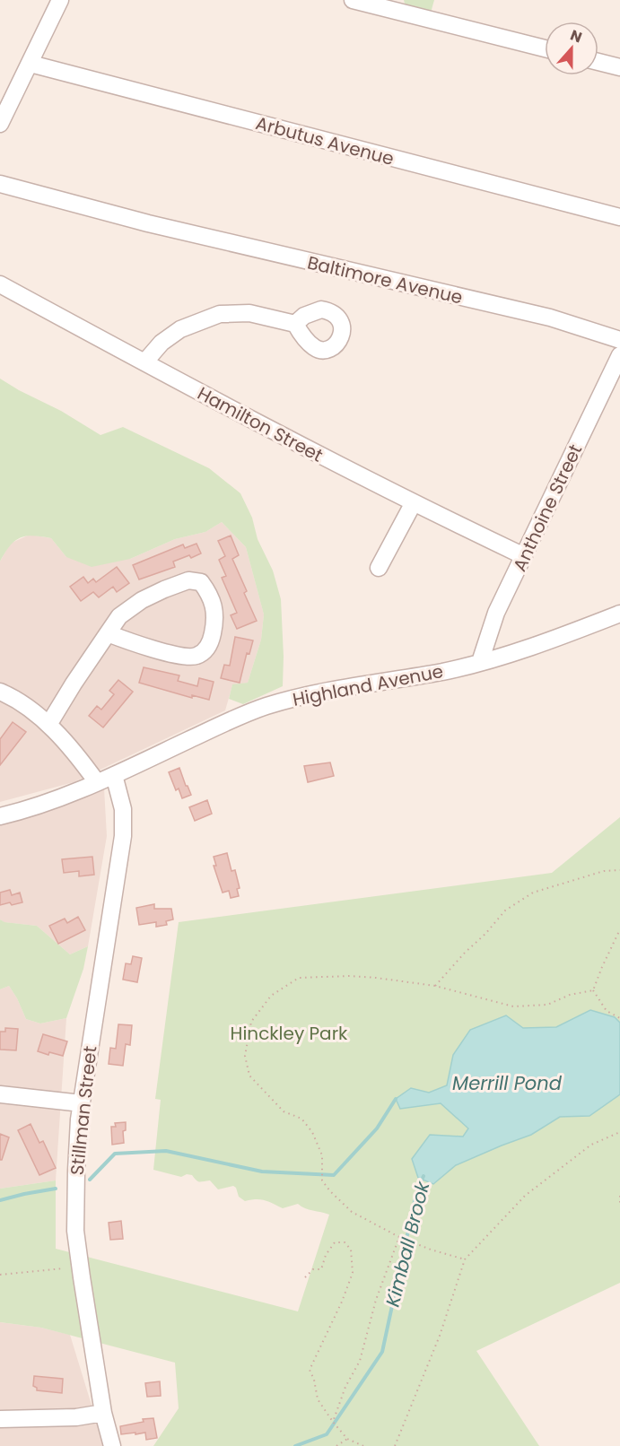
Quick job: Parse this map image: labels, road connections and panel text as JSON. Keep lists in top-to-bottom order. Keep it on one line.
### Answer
{"streets":{"street":["Arbutus Avenue","Baltimore Avenue","Hamilton Street","Anthoine Street","Highland Avenue","Stillman Street"]},"crossings":[["Hamilton Street","Anthoine Street"],["Anthoine Street","Highland Avenue"],["Highland Avenue","Stillman Street"]],"water":["Merrill Pond","Kimball Brook"],"parks":["Hinckley Park"],"north":"top"}
